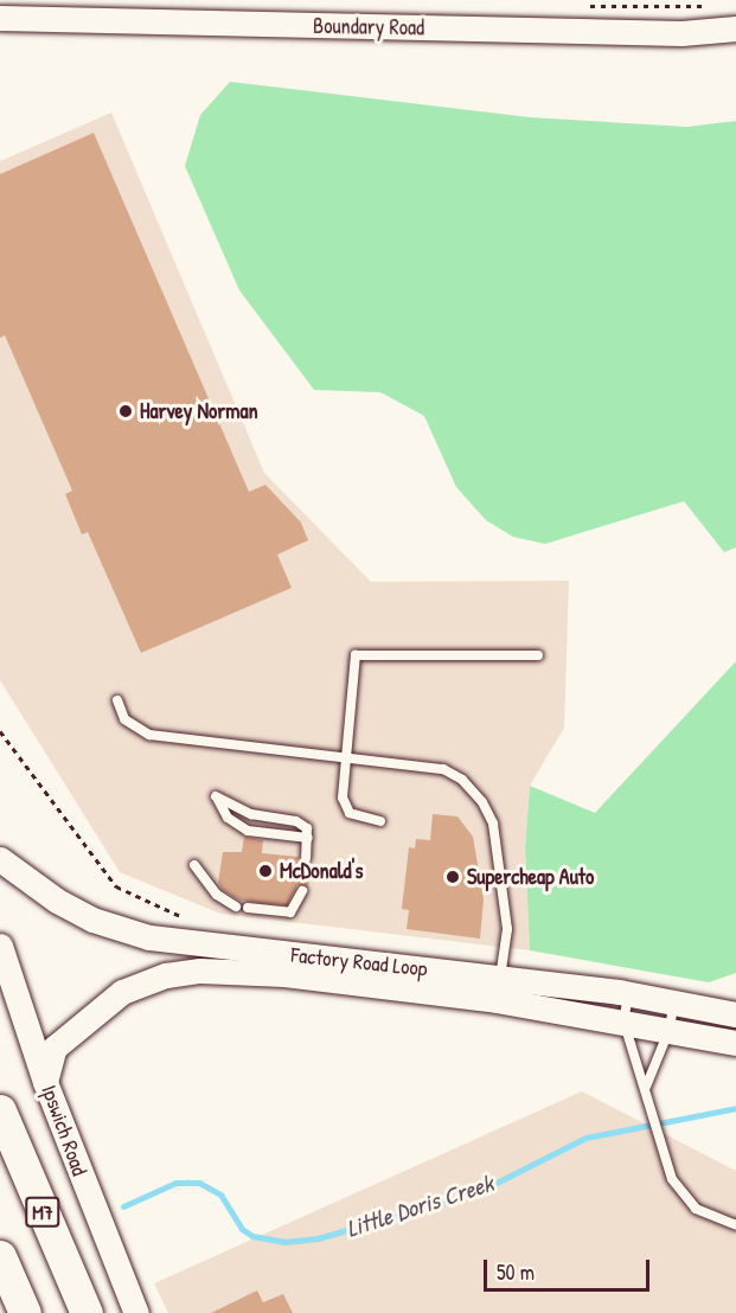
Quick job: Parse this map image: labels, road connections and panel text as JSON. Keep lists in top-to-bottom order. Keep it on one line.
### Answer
{"streets":{"highway":["M7"],"main road":["Boundary Road","Factory Road Loop","Ipswich Road"]},"crossings":[["Factory Road Loop","Ipswich Road"]],"water":["Little Doris Creek"],"places":["Harvey Norman","McDonald's","Supercheap Auto"],"scale_bar":"50 m"}
